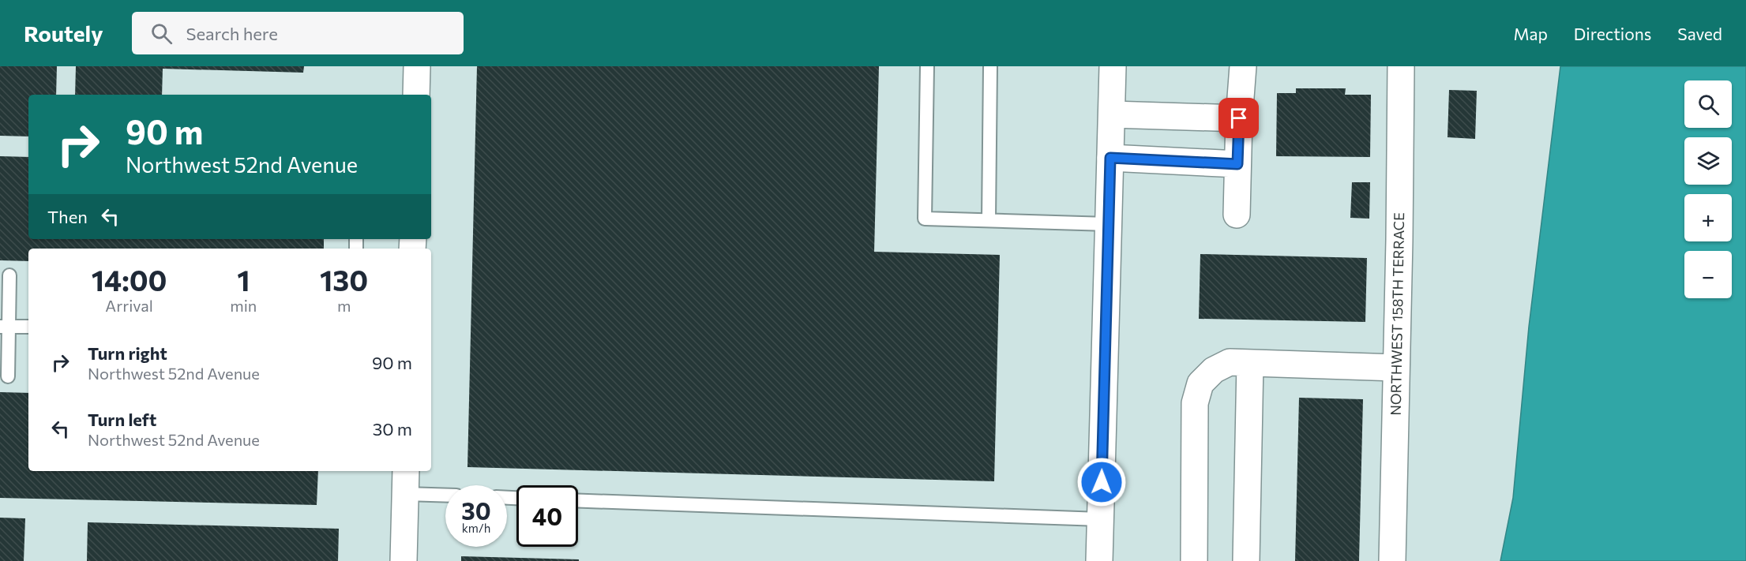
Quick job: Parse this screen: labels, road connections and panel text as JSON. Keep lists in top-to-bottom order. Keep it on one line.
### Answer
{"streets":{"street":["NORTHWEST 158TH TERRACE"]},"page":{"header":"Routely","search":"Search here","nav":["Map","Directions","Saved"],"map_buttons":["+","−"],"turn":["90 m","Northwest 52nd Avenue"],"then":"Then","eta":["14:00","Arrival","1","min","130","m"],"list":[{"name":"Turn right","note":"Northwest 52nd Avenue","value":"90 m"},{"name":"Turn left","note":"Northwest 52nd Avenue","value":"30 m"}],"speed":"30 km/h","limit":"40"}}
